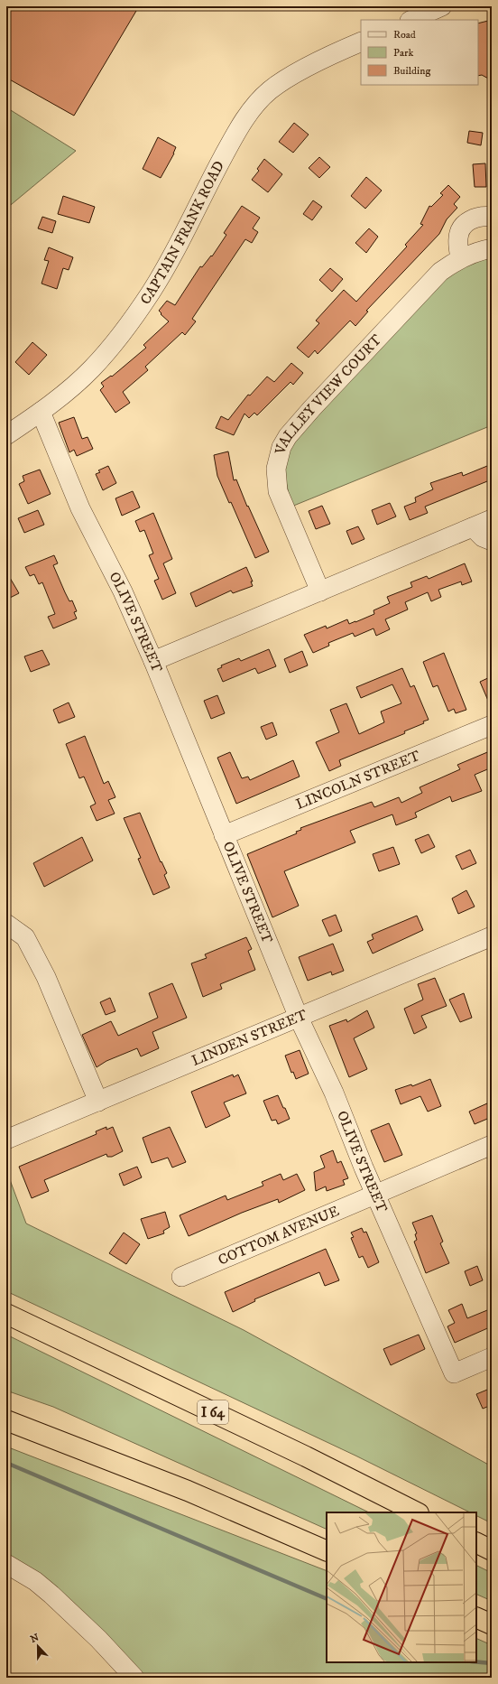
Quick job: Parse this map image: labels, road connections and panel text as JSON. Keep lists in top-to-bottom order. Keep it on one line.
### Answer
{"streets":{"highway":["I 64"],"street":["CAPTAIN FRANK ROAD","VALLEY VIEW COURT","OLIVE STREET","LINCOLN STREET","LINDEN STREET","COTTOM AVENUE"]},"crossings":[["CAPTAIN FRANK ROAD","OLIVE STREET"],["OLIVE STREET","LINCOLN STREET"],["OLIVE STREET","LINDEN STREET"],["OLIVE STREET","COTTOM AVENUE"]],"legend":["Road","Park","Building"],"north":"top"}
